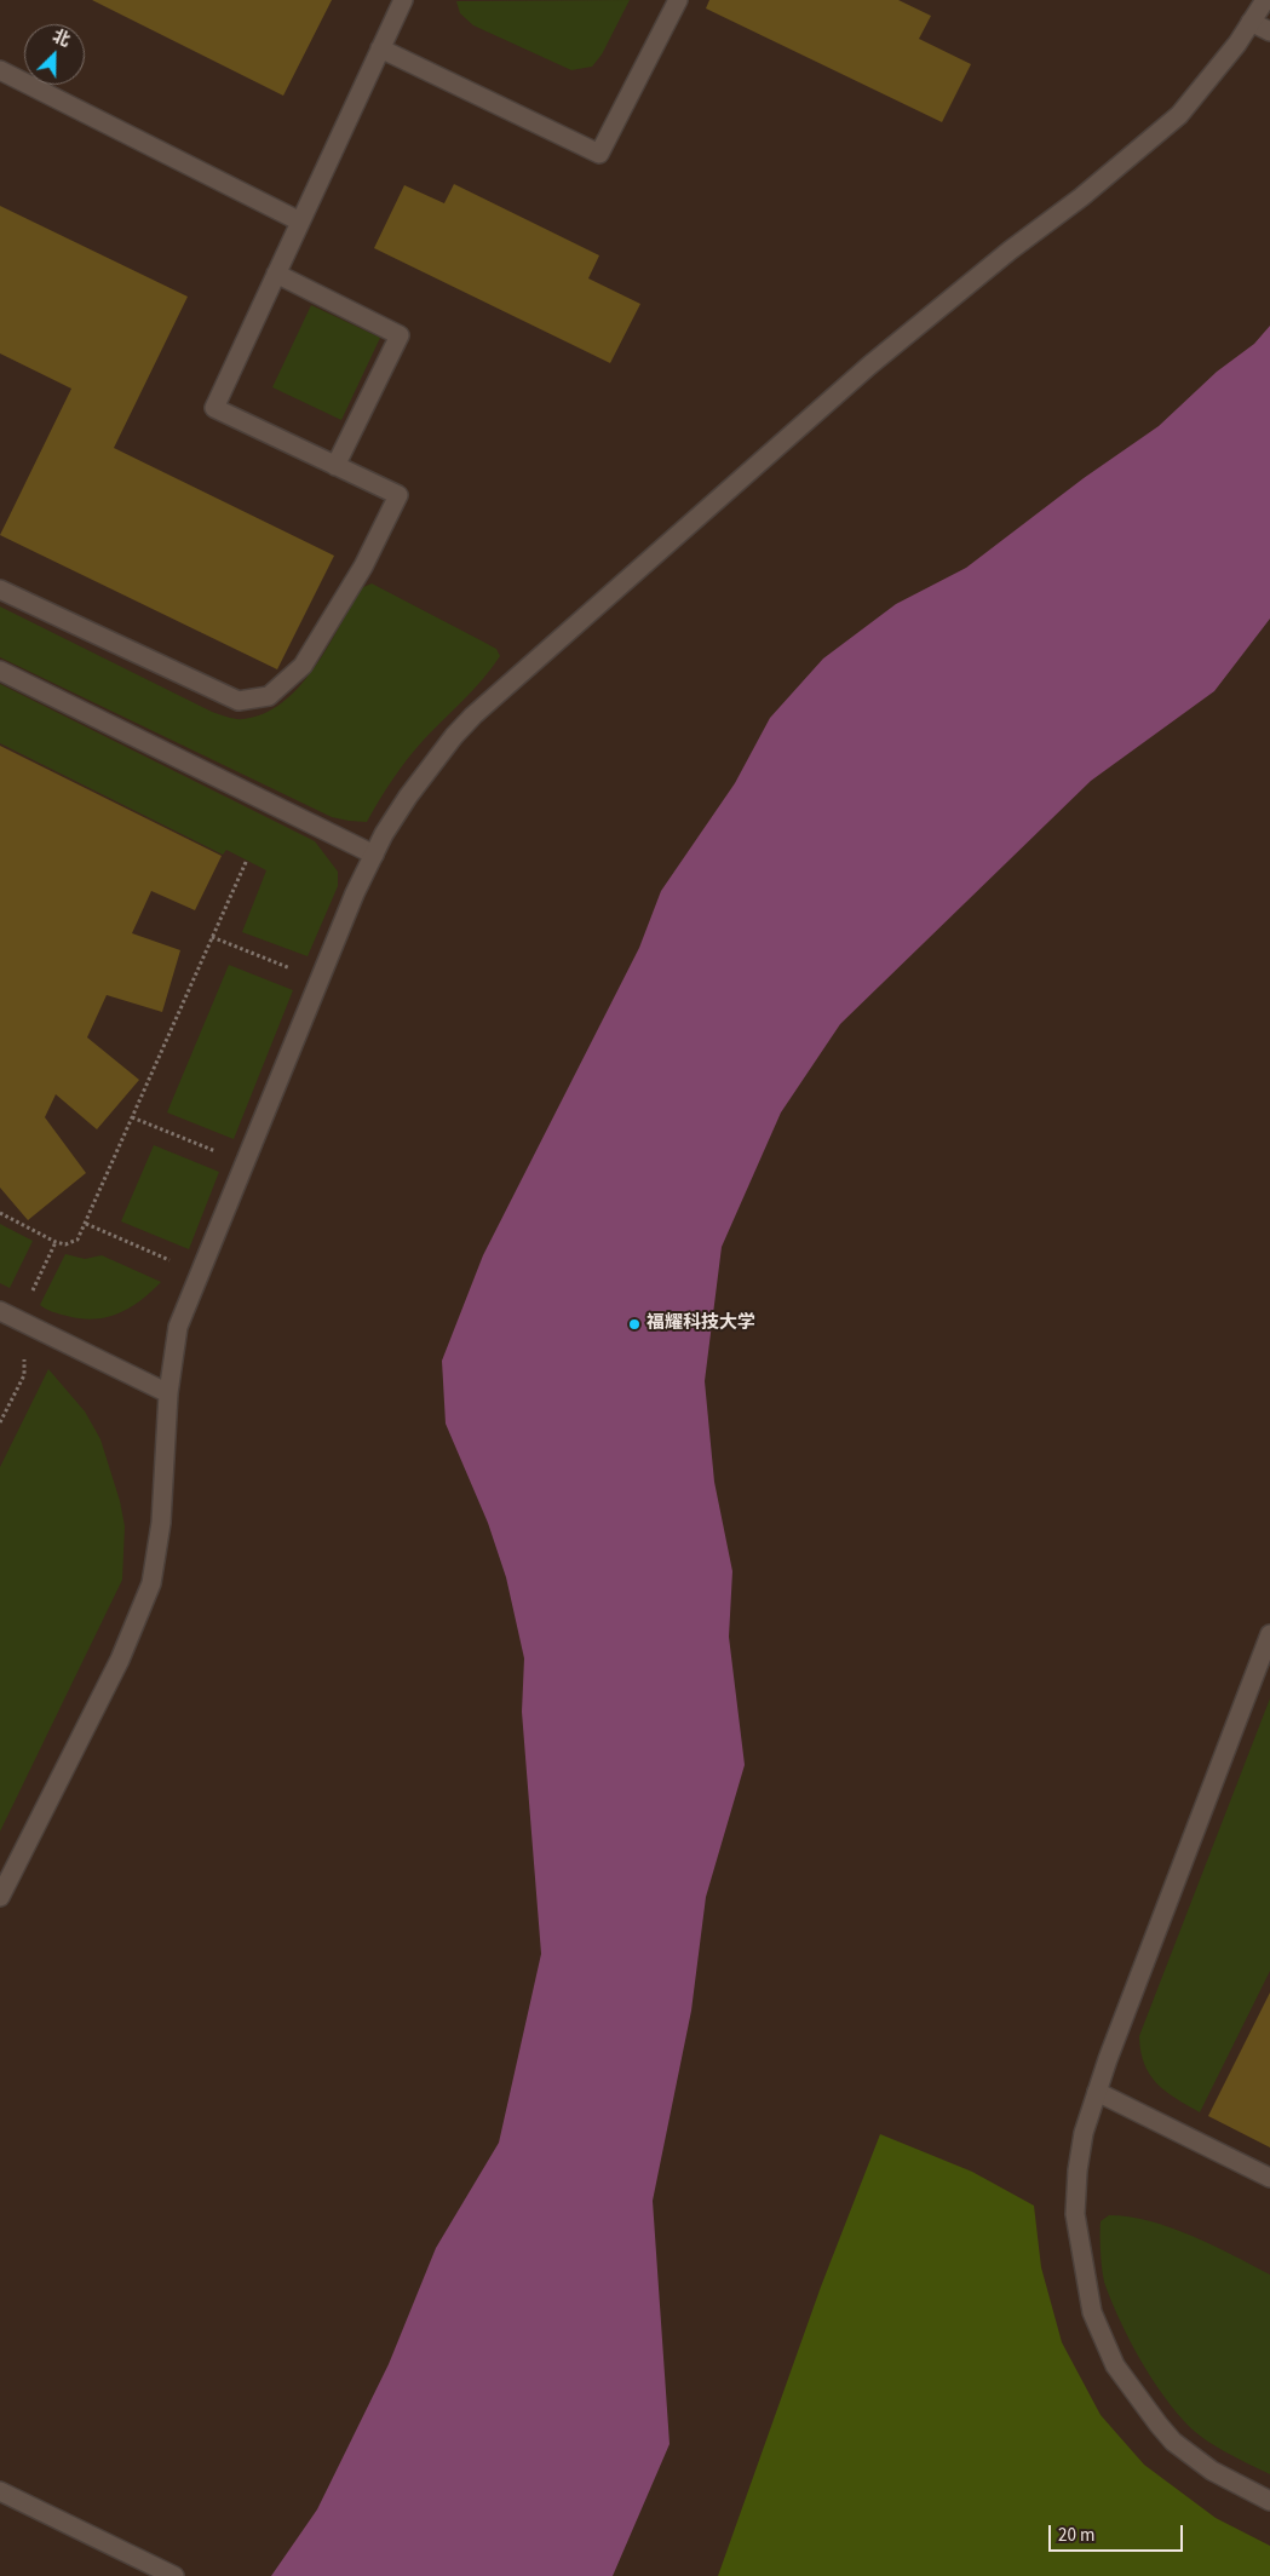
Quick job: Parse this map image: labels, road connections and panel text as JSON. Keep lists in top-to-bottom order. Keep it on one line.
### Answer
{"places":["福耀科技大学"],"scale_bar":"20 m","north":"top right"}
